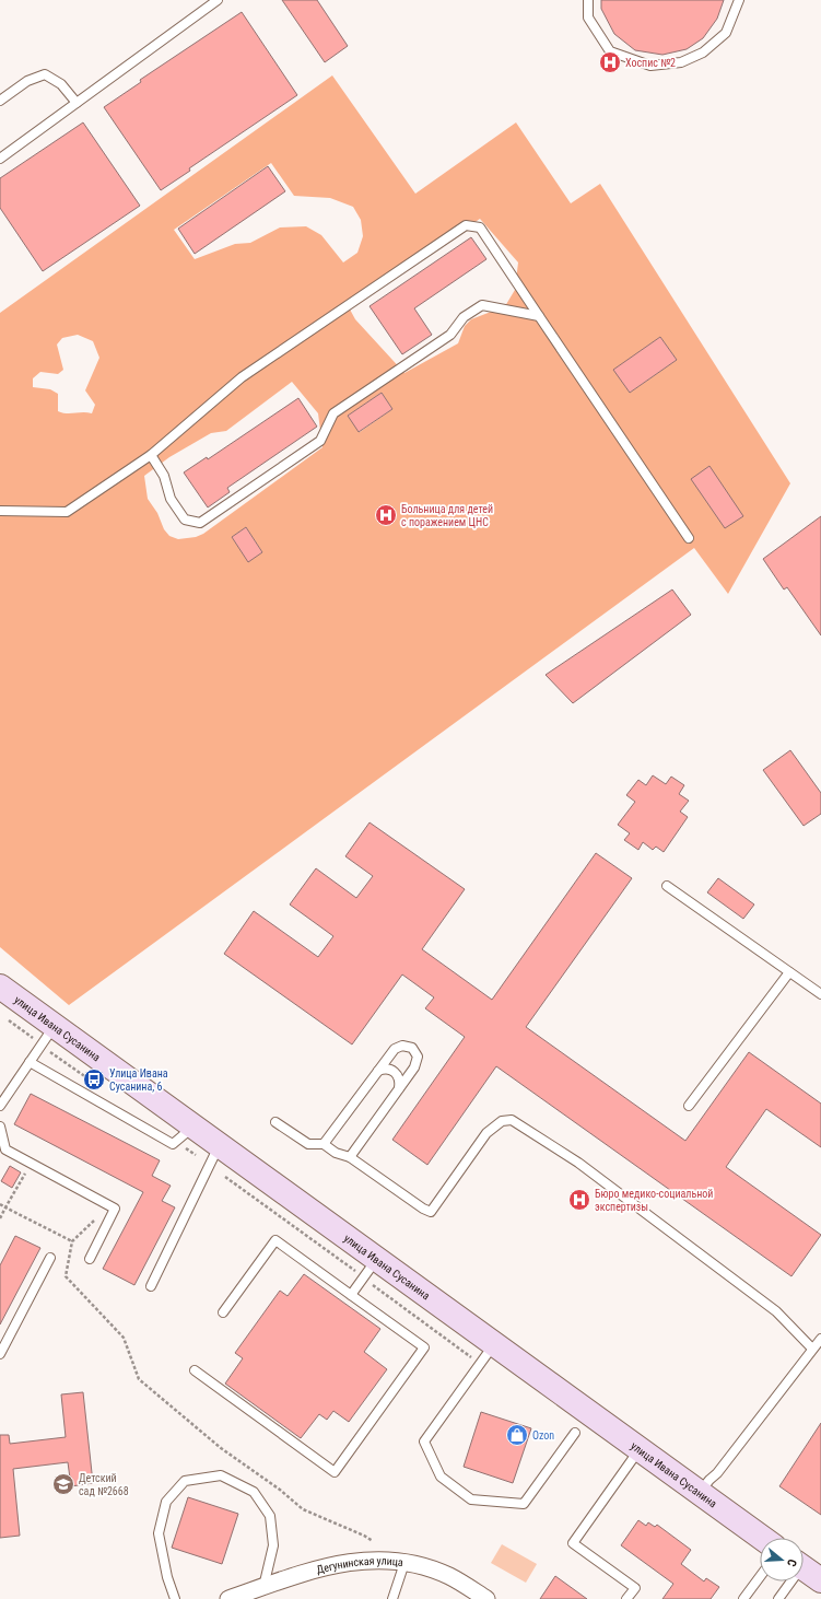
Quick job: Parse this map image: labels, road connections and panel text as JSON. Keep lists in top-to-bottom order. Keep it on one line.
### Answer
{"streets":{"street":["улица Ивана Сусанина","Дегунинская улица"]},"places":{"hospital":["Хоспис №2","Больница для детей с поражением ЦНС","Бюро медико-социальной экспертизы"],"bus stop":["Улица Ивана Сусанина, 6"],"shop":["Ozon"],"school or university":["Детский сад №2668"]},"north":"right"}
